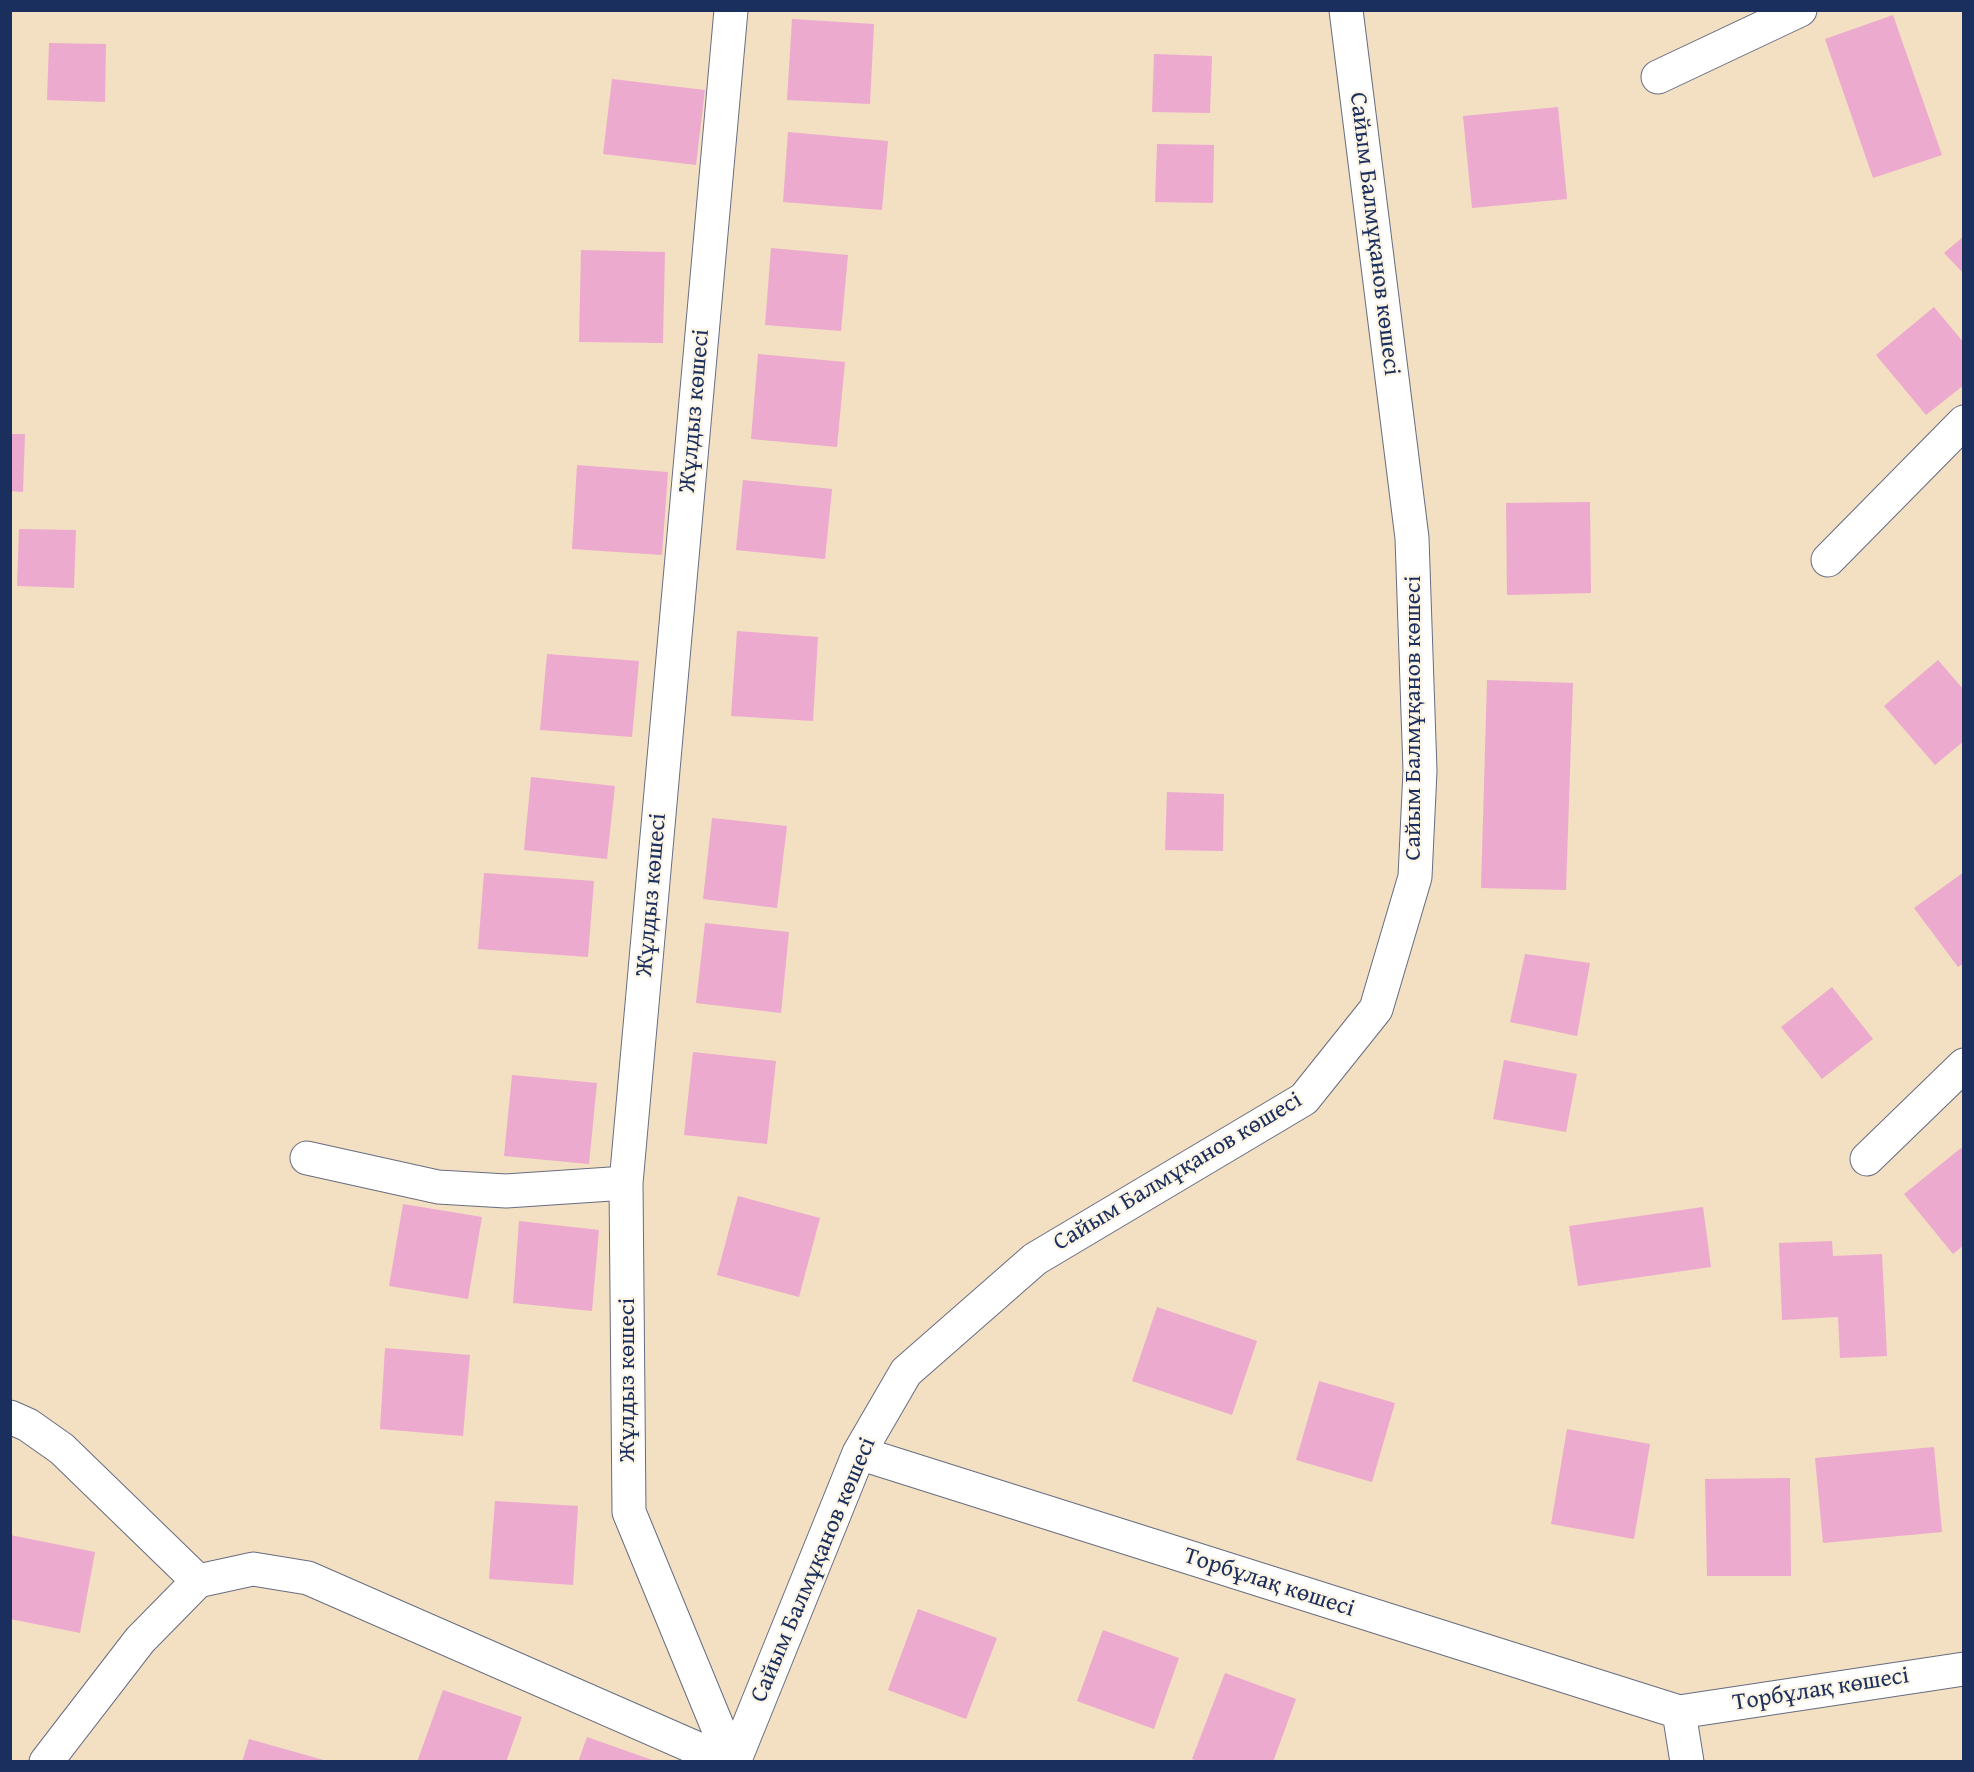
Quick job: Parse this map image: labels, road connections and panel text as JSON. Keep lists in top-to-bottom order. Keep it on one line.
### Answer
{"streets":{"street":["Сайым Балмұқанов көшесі","Жұлдыз көшесі","Торбұлақ көшесі"]},"crossings":[["Сайым Балмұқанов көшесі","Жұлдыз көшесі"],["Сайым Балмұқанов көшесі","Торбұлақ көшесі"]]}
